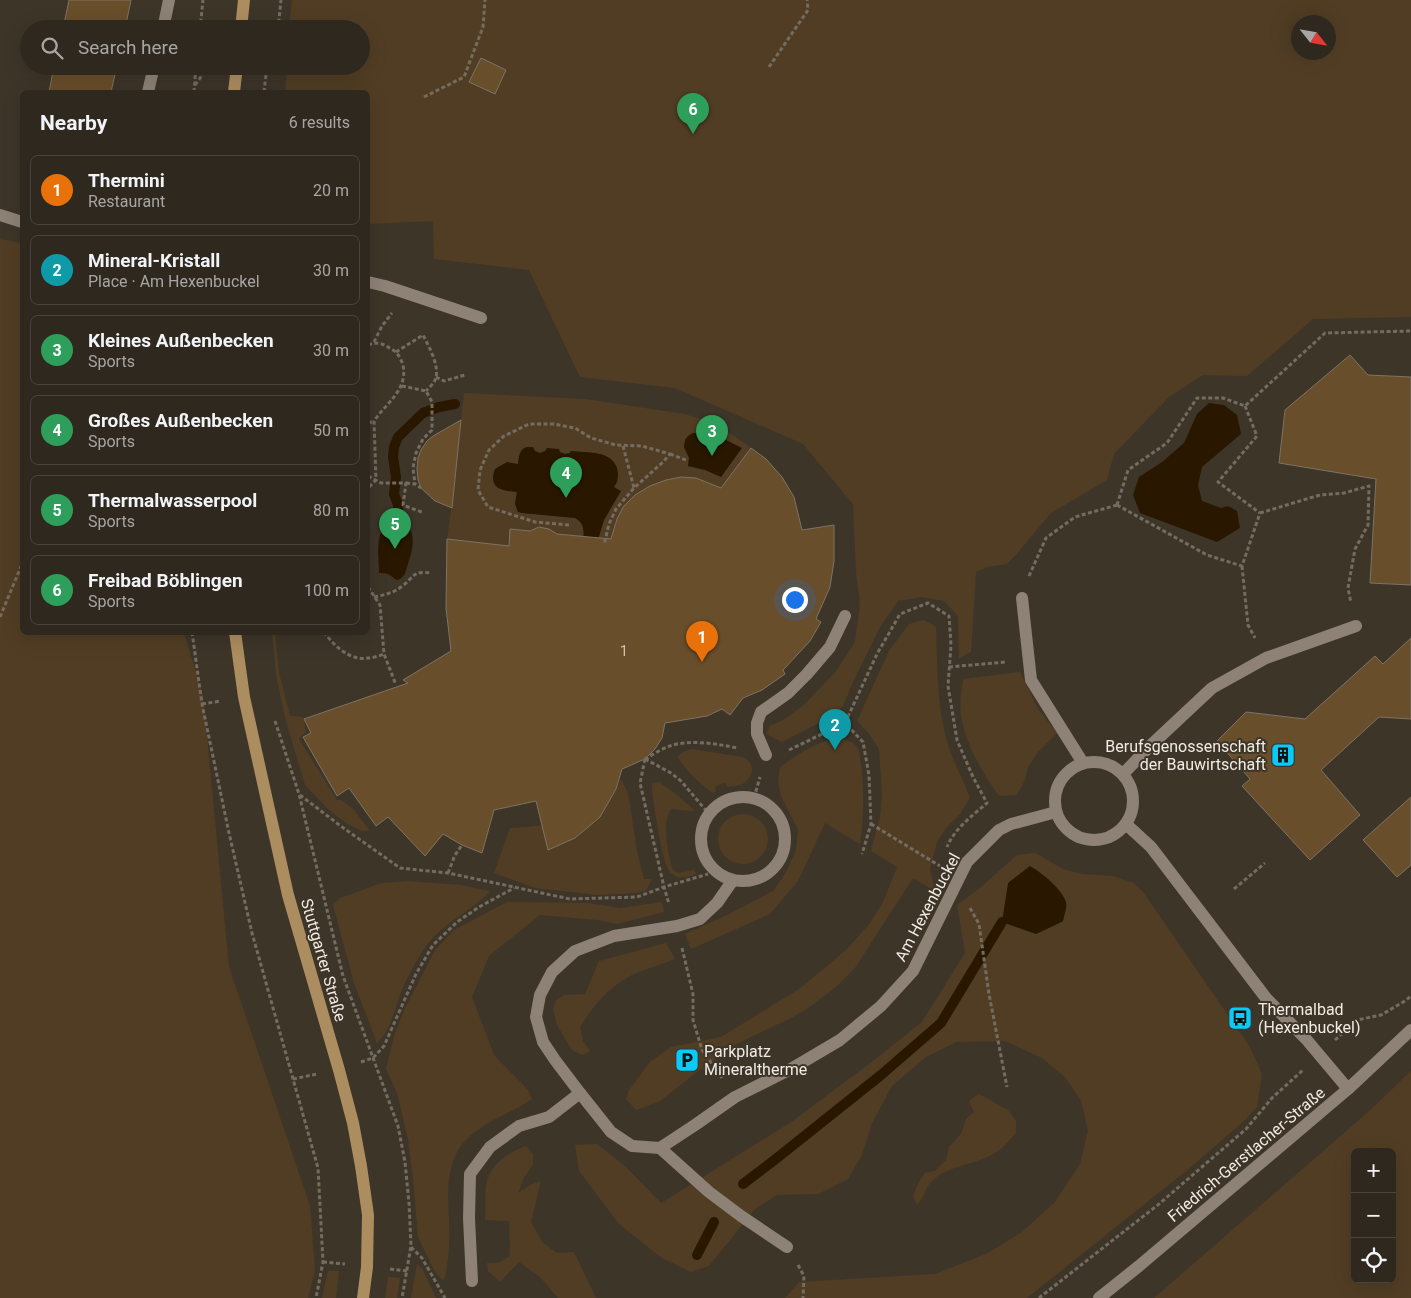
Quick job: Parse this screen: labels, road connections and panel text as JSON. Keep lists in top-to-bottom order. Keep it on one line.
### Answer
{"streets":{"main road":["Stuttgarter Straße"],"street":["Am Hexenbuckel","Friedrich-Gerstlacher-Straße"]},"places":{"building":["Berufsgenossenschaft der Bauwirtschaft"],"bus stop":["Thermalbad (Hexenbuckel)"],"parking":["Parkplatz Mineraltherme"]},"house_numbers":["1"],"north":"bottom right","page":{"search":"Search here","heading":["Nearby","6 results"],"pins":["6","3","4","5","1","2"],"list":[{"mark":"1","name":"Thermini","note":"Restaurant","value":"20 m"},{"mark":"2","name":"Mineral-Kristall","note":"Place · Am Hexenbuckel","value":"30 m"},{"mark":"3","name":"Kleines Außenbecken","note":"Sports","value":"30 m"},{"mark":"4","name":"Großes Außenbecken","note":"Sports","value":"50 m"},{"mark":"5","name":"Thermalwasserpool","note":"Sports","value":"80 m"},{"mark":"6","name":"Freibad Böblingen","note":"Sports","value":"100 m"}],"map_buttons":["+","−"]}}
